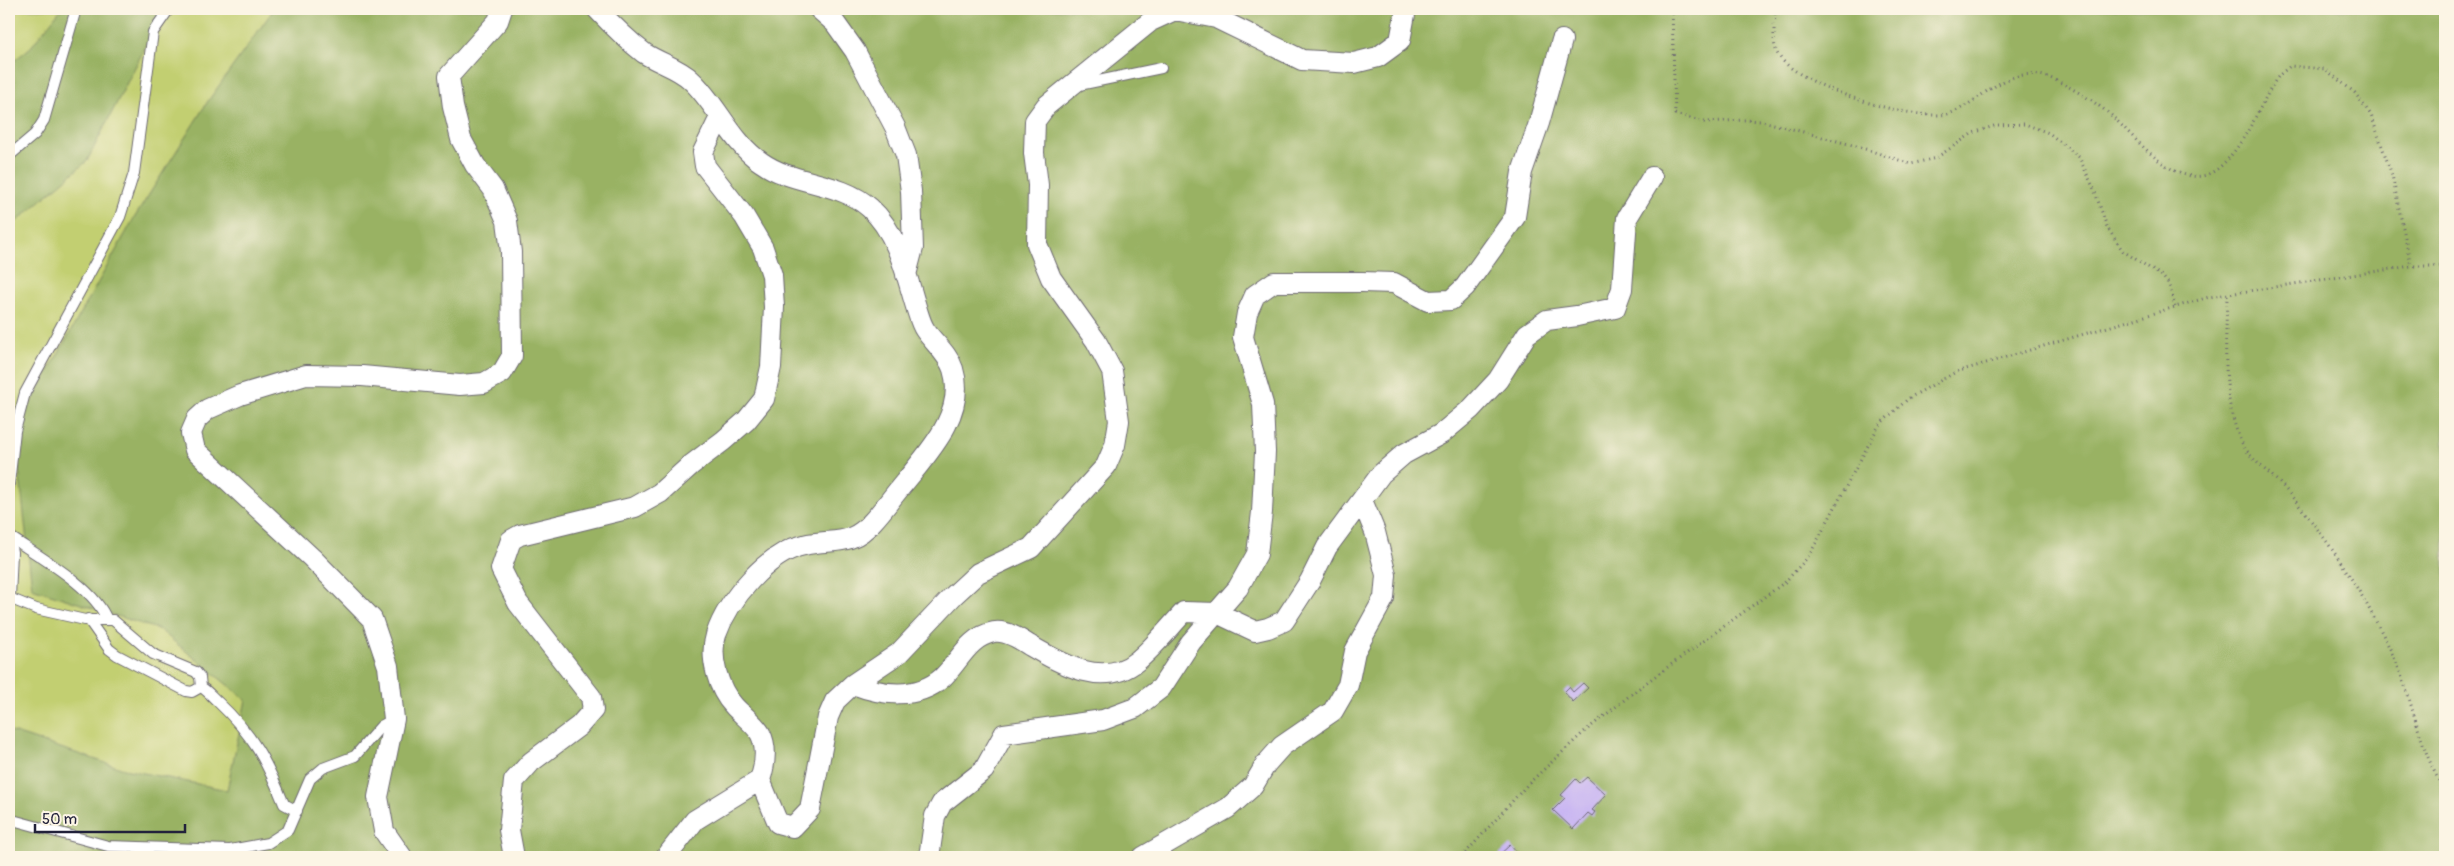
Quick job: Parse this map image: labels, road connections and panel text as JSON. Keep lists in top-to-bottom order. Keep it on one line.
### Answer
{"scale_bar":"50 m"}
